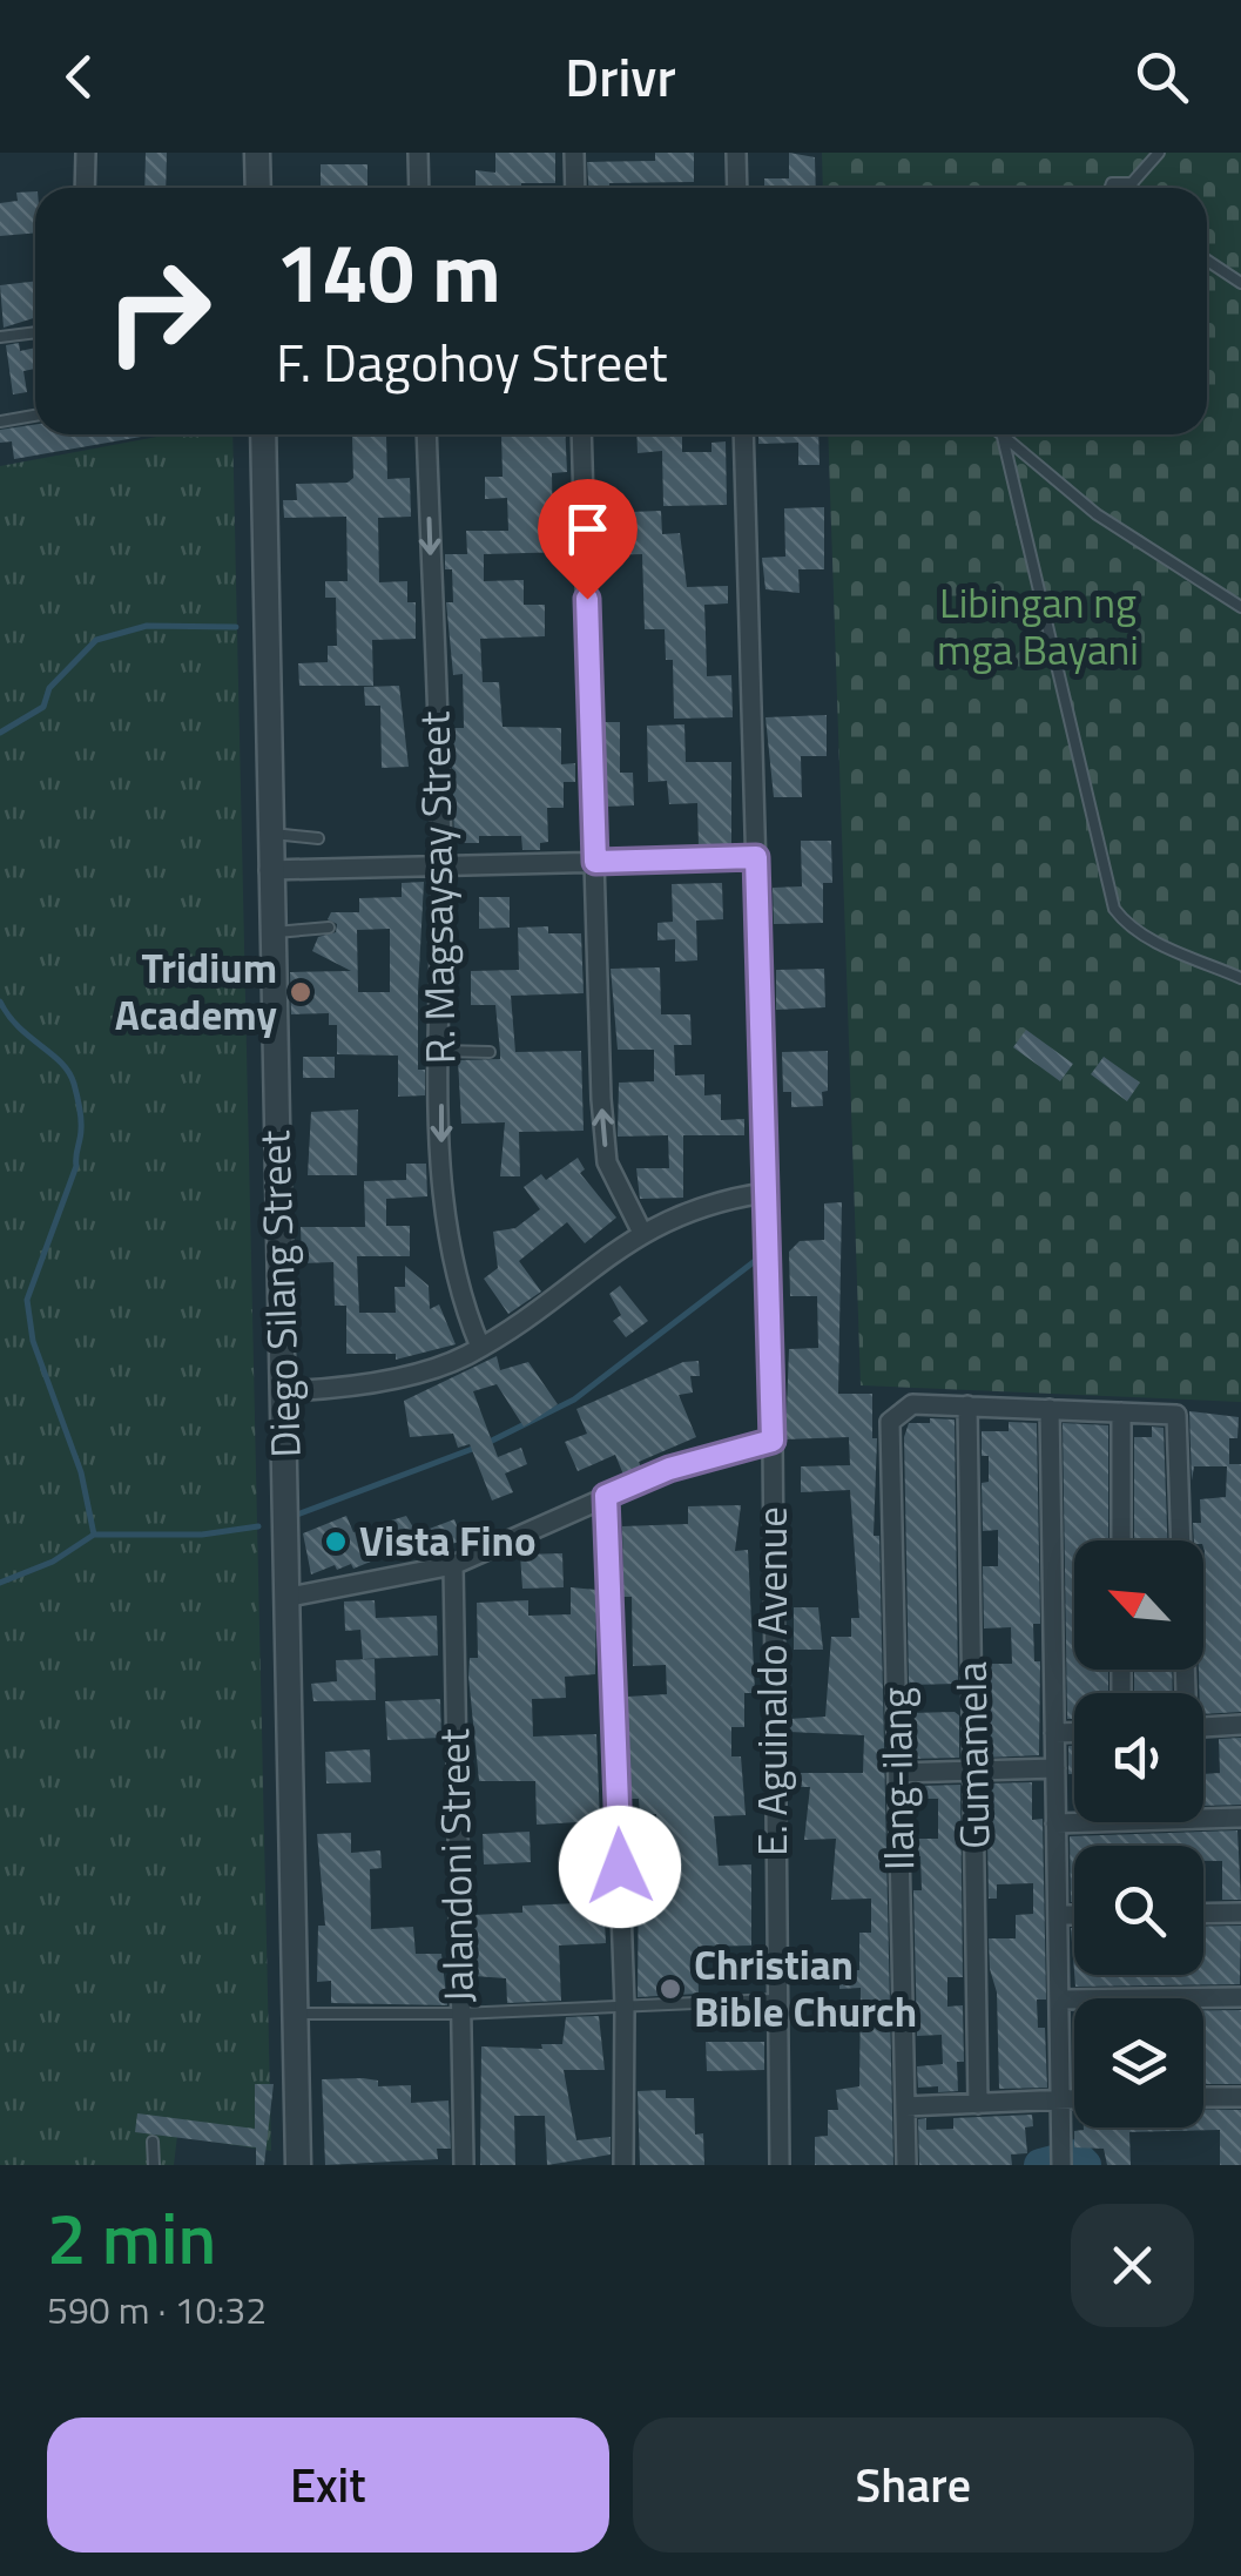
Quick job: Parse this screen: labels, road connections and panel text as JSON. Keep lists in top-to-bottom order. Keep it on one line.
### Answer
{"streets":{"street":["R. Magsaysay Street","Diego Silang Street","E. Aguinaldo Avenue","Gumamela","Ilang-ilang","Jalandoni Street"]},"crossings":[["Gumamela","Ilang-ilang"]],"parks":["Libingan ng mga Bayani"],"places":["Tridium Academy","Vista Fino","Christian Bible Church"],"north":"top left","page":{"header":"Drivr","turn":["140 m","F. Dagohoy Street"],"heading":["2 min","590 m · 10:32"],"buttons":["Exit","Share"]}}
